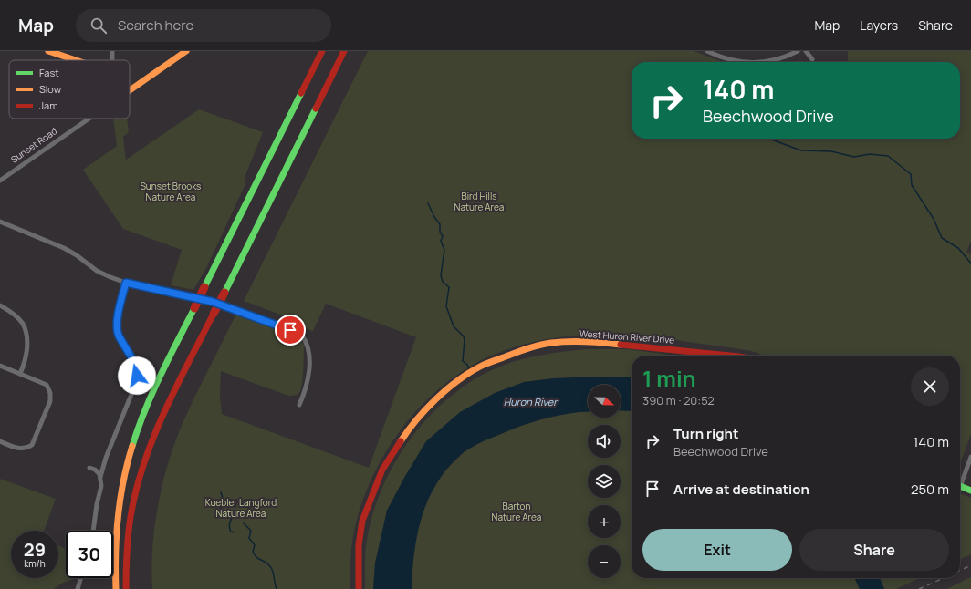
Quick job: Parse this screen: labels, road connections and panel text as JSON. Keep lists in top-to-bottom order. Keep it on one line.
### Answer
{"streets":{"main road":["Sunset Road","West Huron River Drive"]},"water":["Huron River"],"parks":["Sunset Brooks Nature Area","Bird Hills Nature Area","Kuebler Langford Nature Area","Barton Nature Area"],"legend":["Fast","Slow","Jam"],"north":"right","page":{"header":"Map","search":"Search here","nav":["Map","Layers","Share"],"turn":["140 m","Beechwood Drive"],"heading":["1 min","390 m · 20:52"],"map_buttons":["+","−"],"list":[{"name":"Turn right","note":"Beechwood Drive","value":"140 m"},{"name":"Arrive at destination","value":"250 m"}],"buttons":["Exit","Share"],"speed":"29 km/h","limit":"30"}}
